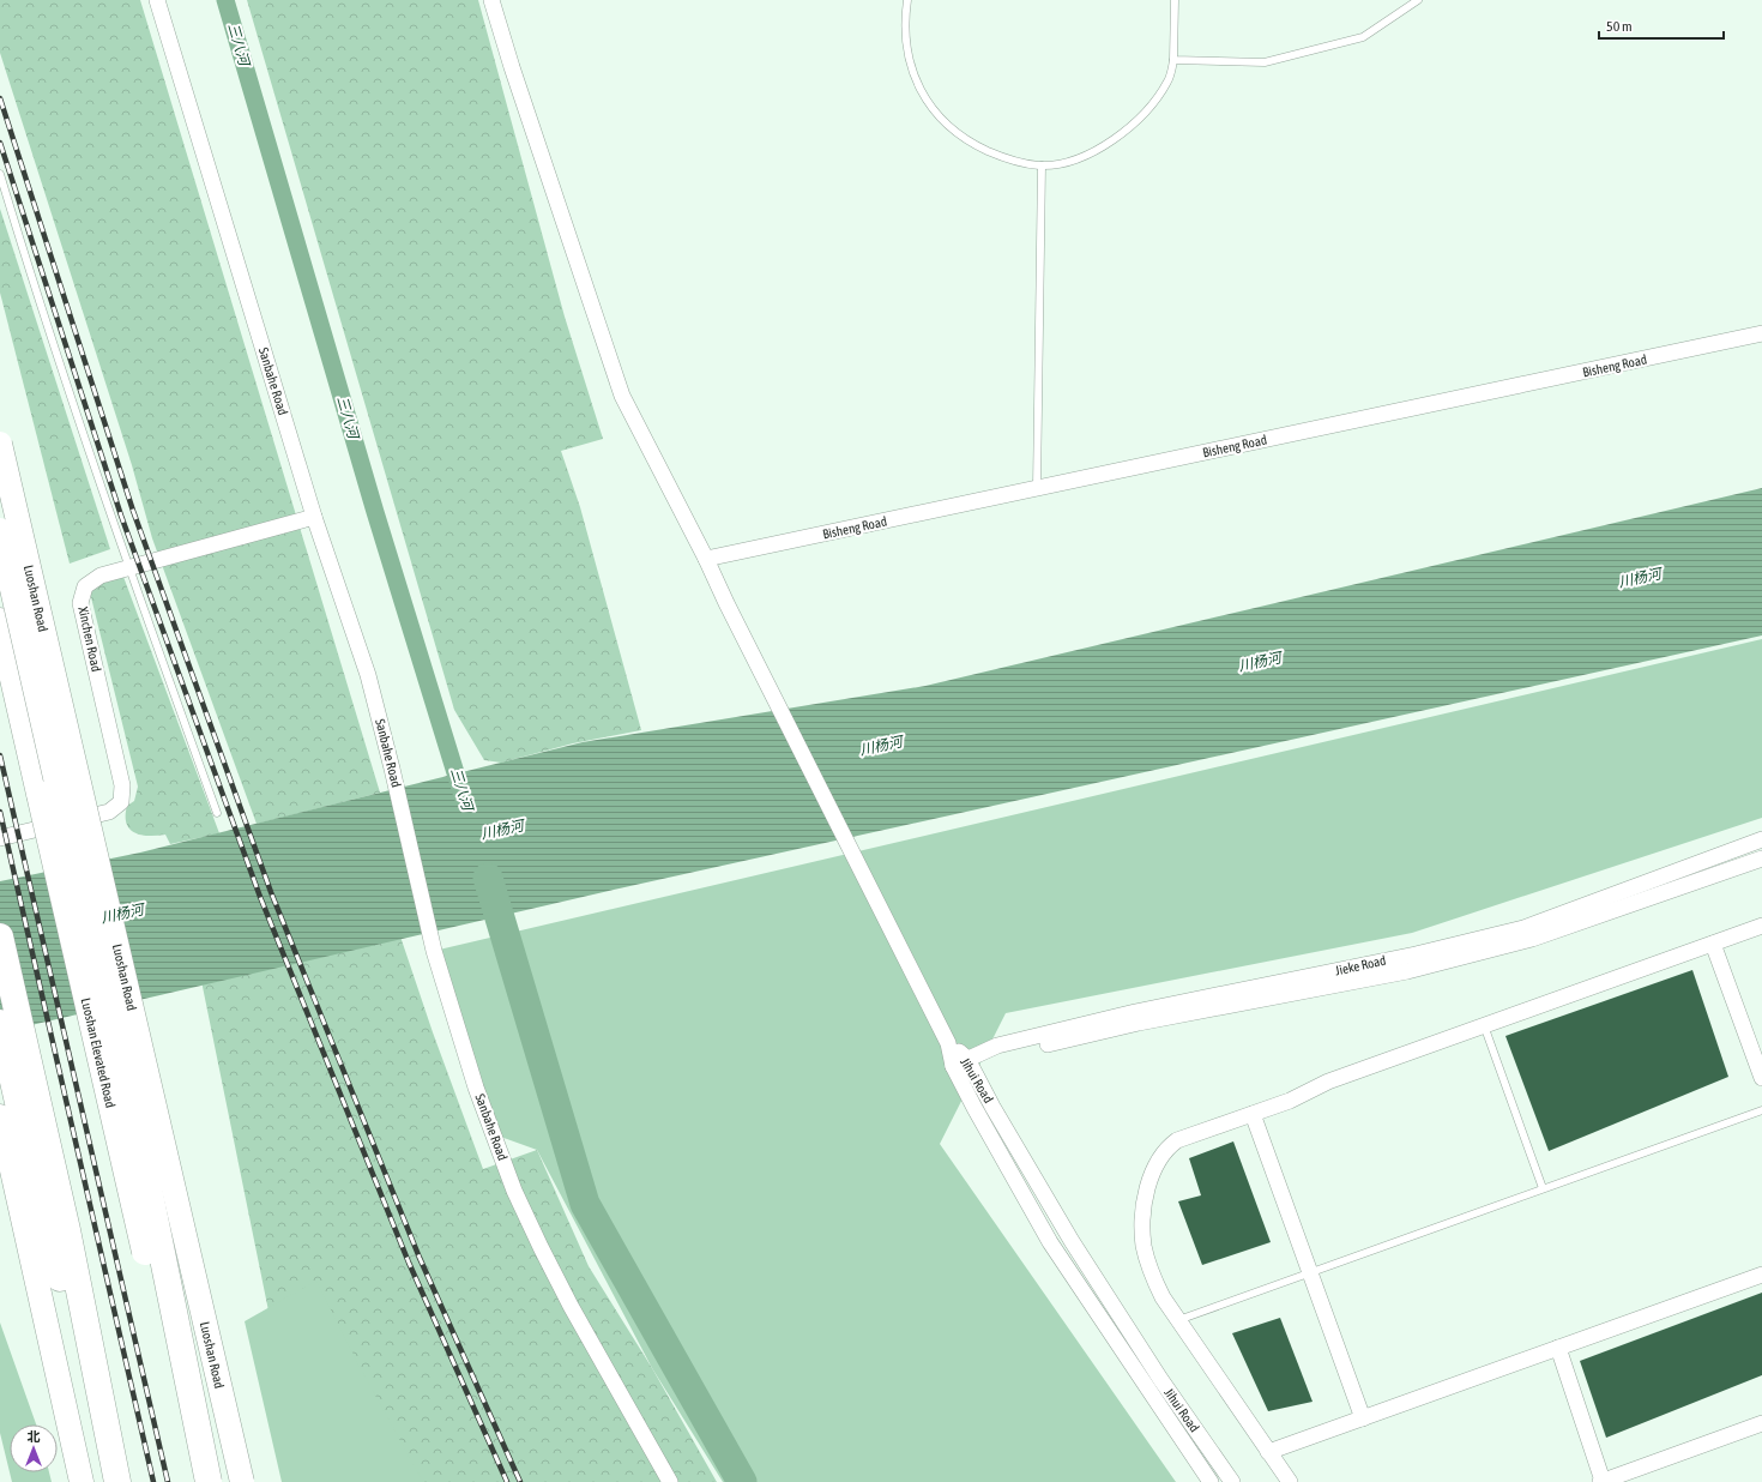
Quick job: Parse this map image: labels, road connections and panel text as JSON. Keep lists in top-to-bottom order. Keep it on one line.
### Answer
{"streets":{"highway":["Luoshan Elevated Road"],"main road":["Luoshan Road"],"street":["Bisheng Road","Sanbahe Road","Xinchen Road","Jieke Road","Jihui Road"]},"crossings":[["Sanbahe Road","Xinchen Road"],["Jieke Road","Jihui Road"]],"water":["三八河","川杨河"],"scale_bar":"50 m","north":"top"}
